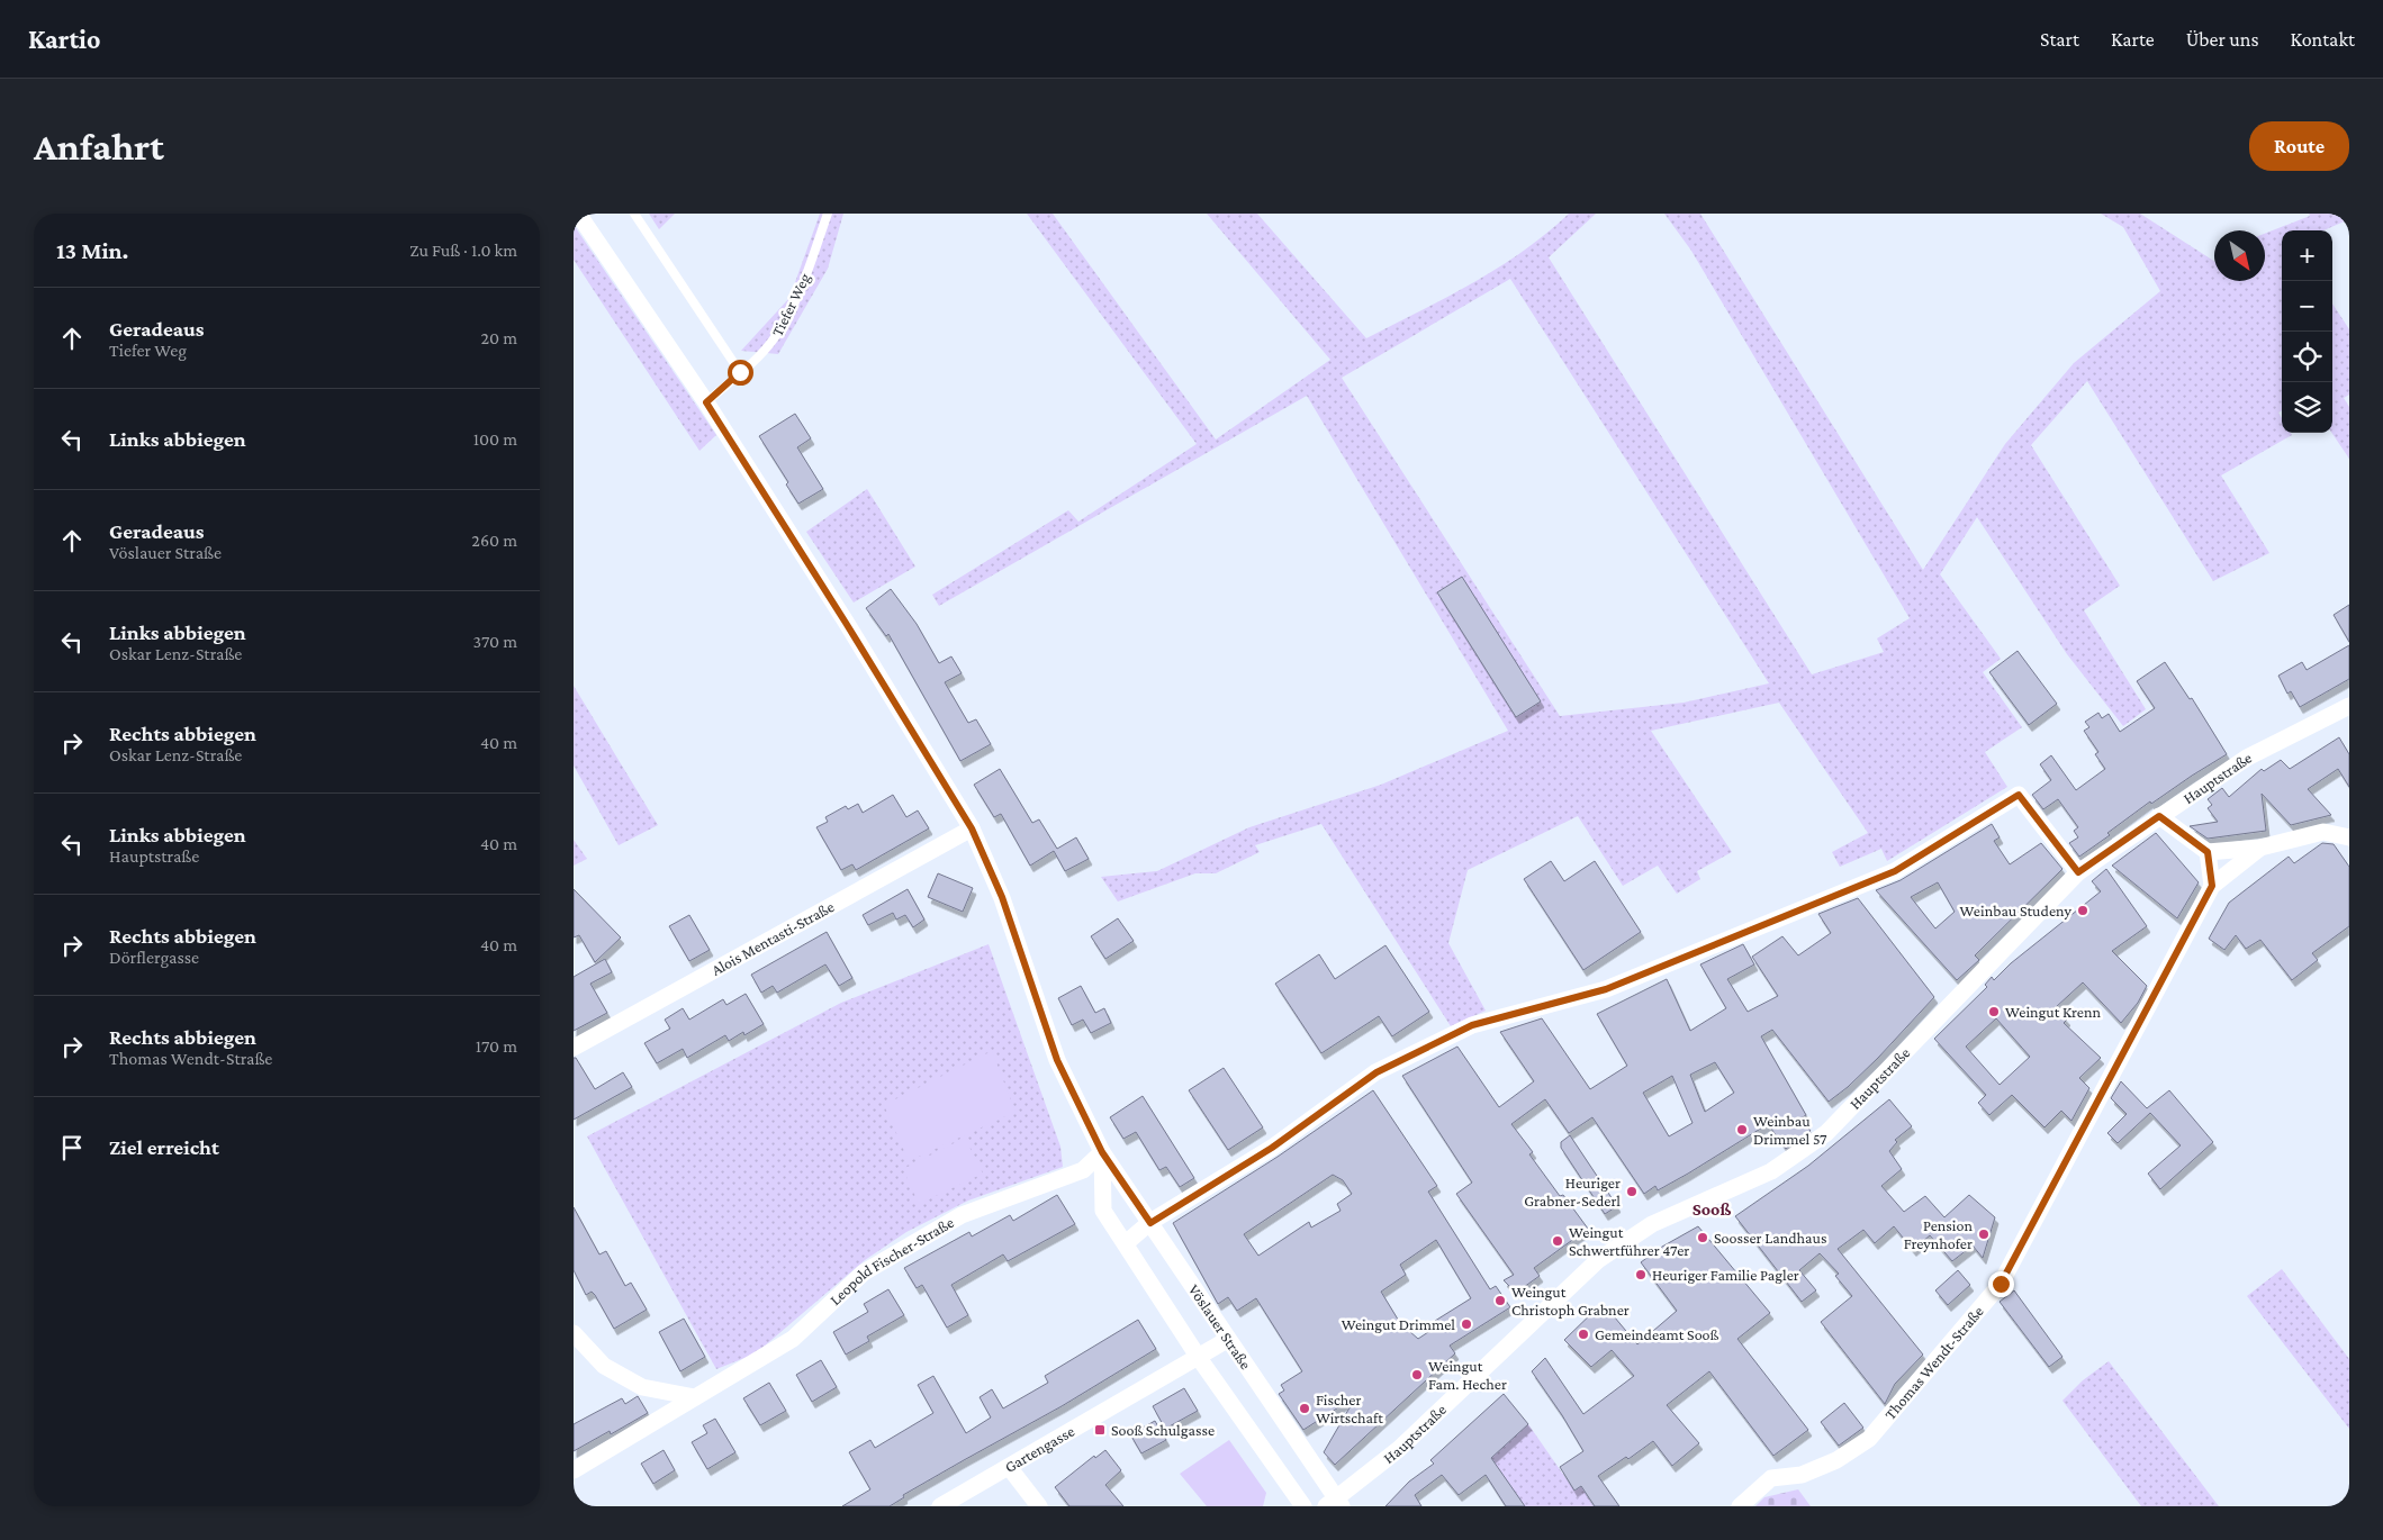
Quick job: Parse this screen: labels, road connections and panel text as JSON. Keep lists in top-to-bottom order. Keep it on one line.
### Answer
{"streets":{"street":["Hauptstraße","Alois Mentasti-Straße","Leopold Fischer-Straße","Vöslauer Straße","Thomas Wendt-Straße","Gartengasse"],"lane":["Tiefer Weg"]},"crossings":[["Tiefer Weg","Vöslauer Straße"],["Hauptstraße","Vöslauer Straße"],["Alois Mentasti-Straße","Vöslauer Straße"],["Leopold Fischer-Straße","Vöslauer Straße"],["Vöslauer Straße","Gartengasse"]],"districts":["Sooß"],"places":{"other":["Weinbau Studeny","Weingut Krenn","Weinbau Drimmel 57","Heuriger Grabner-Sederl","Pension Freynhofer","Soosser Landhaus","Weingut Schwertführer 47er","Heuriger Familie Pagler","Weingut Christoph Grabner","Weingut Drimmel","Gemeindeamt Sooß","Weingut Fam. Hecher","Fischer Wirtschaft"],"transit":["Sooß Schulgasse"]},"north":"bottom right","page":{"header":"Kartio","nav":["Start","Karte","Über uns","Kontakt"],"buttons":"Route","title":"Anfahrt","heading":["13 Min.","Zu Fuß · 1.0 km"],"map_buttons":["+","−"],"list":[["Geradeaus","Tiefer Weg","20 m"],["Links abbiegen","100 m"],["Geradeaus","Vöslauer Straße","260 m"],["Links abbiegen","Oskar Lenz-Straße","370 m"],["Rechts abbiegen","Oskar Lenz-Straße","40 m"],["Links abbiegen","Hauptstraße","40 m"],["Rechts abbiegen","Dörflergasse","40 m"],["Rechts abbiegen","Thomas Wendt-Straße","170 m"],"Ziel erreicht"]}}
